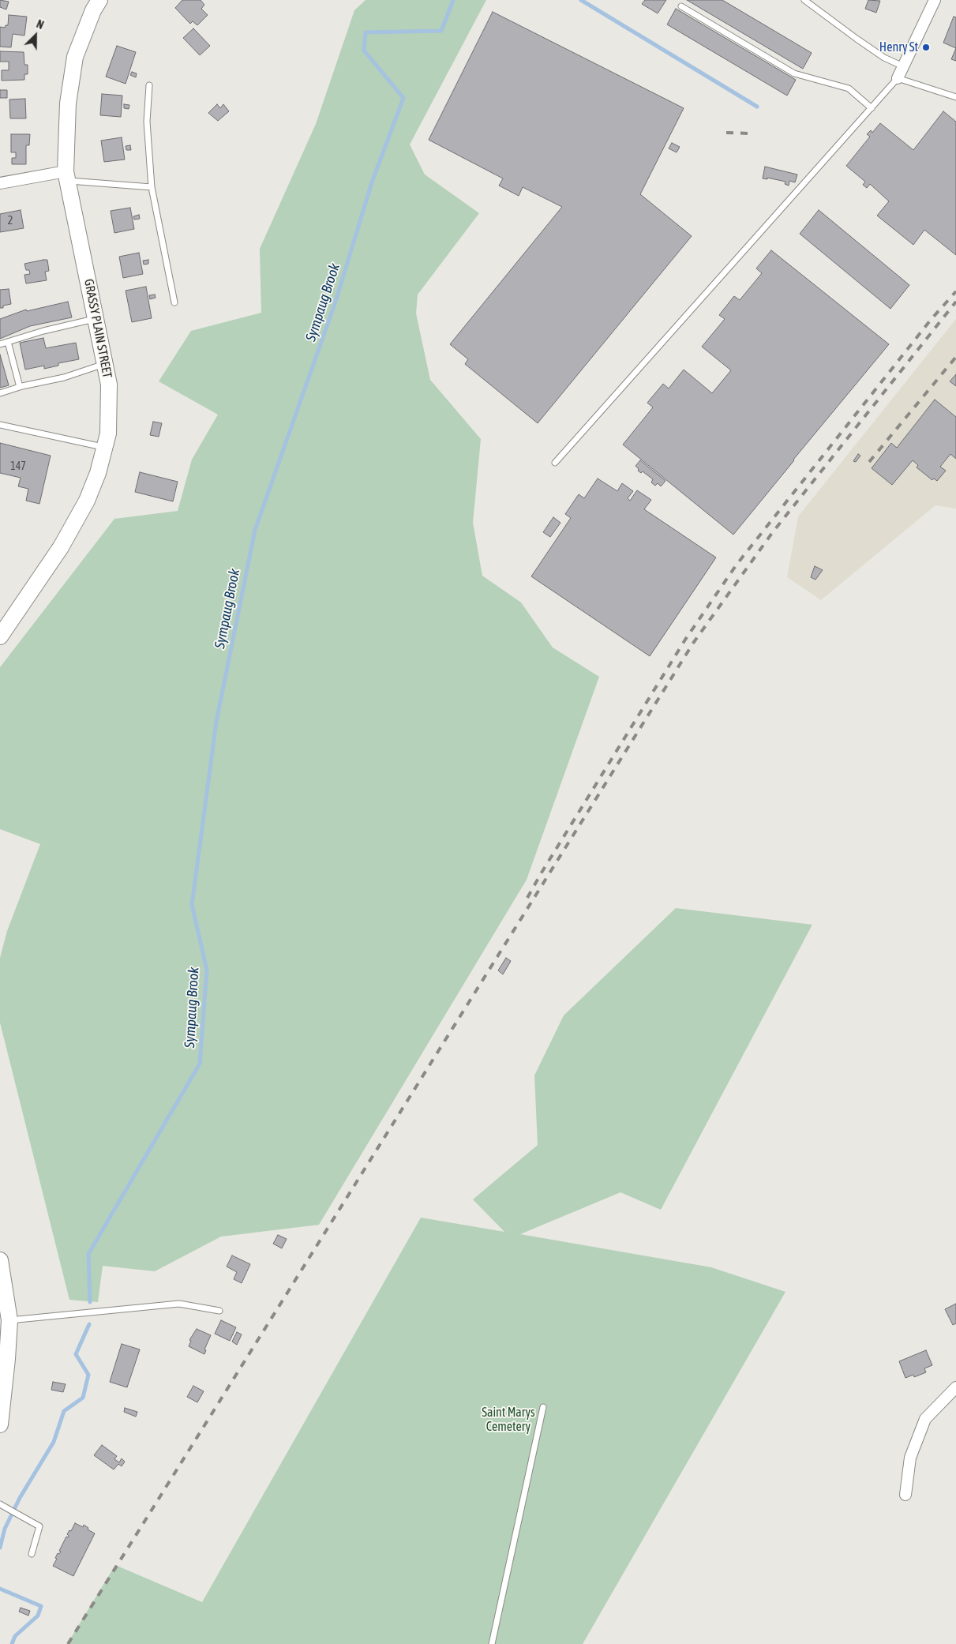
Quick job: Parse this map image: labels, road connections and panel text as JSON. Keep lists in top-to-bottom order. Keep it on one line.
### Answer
{"streets":{"main road":["GRASSY PLAIN STREET"]},"water":["Sympaug Brook"],"parks":["Saint Marys Cemetery"],"places":["Henry St"],"house_numbers":["2","147"],"north":"top right"}
